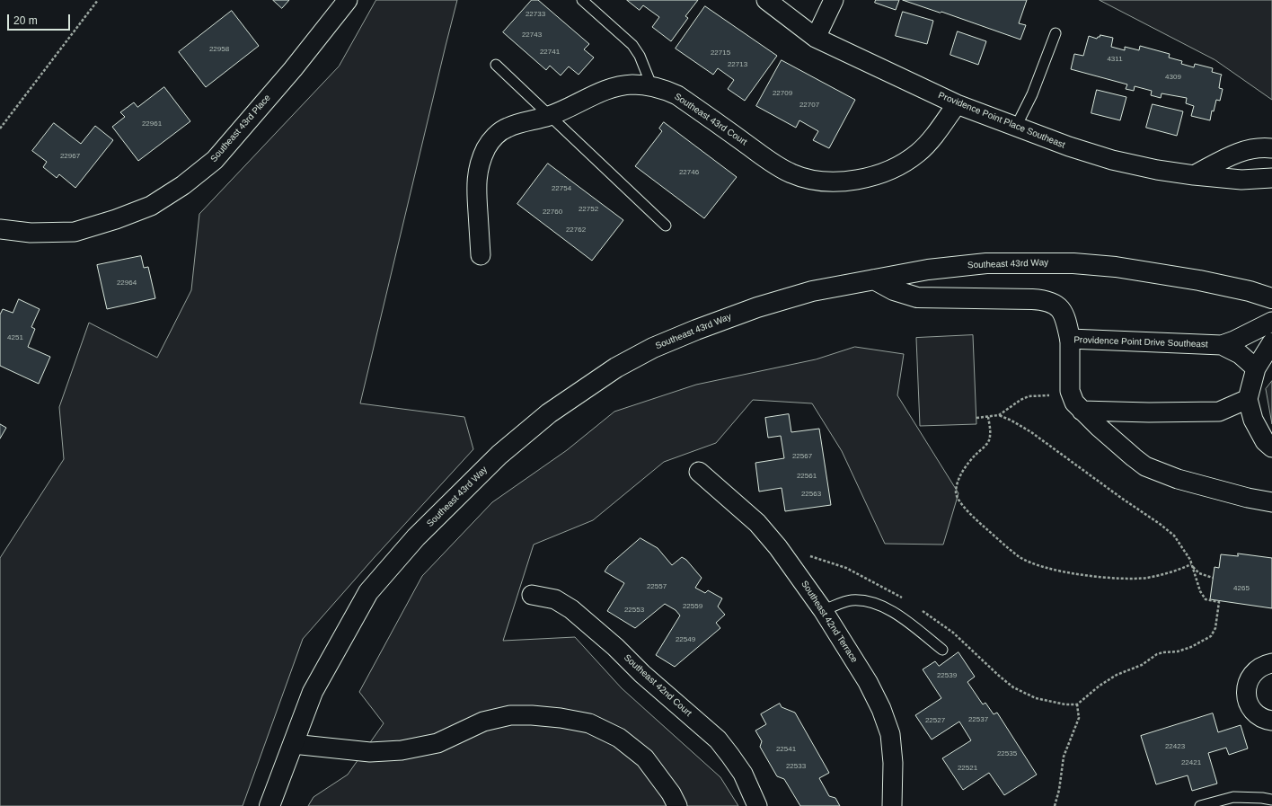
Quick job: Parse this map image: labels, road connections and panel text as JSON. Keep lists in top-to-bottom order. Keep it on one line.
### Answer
{"streets":{"main road":["Southeast 43rd Way"],"street":["Southeast 43rd Court","Providence Point Place Southeast","Southeast 43rd Place","Providence Point Drive Southeast","Southeast 42nd Terrace","Southeast 42nd Court"]},"crossings":[["Southeast 43rd Court","Providence Point Place Southeast"]],"house_numbers":["22733","22743","22958","22741","22715","4311","22713","4309","22709","22707","22961","22967","22746","22754","22752","22760","22762","22964","4251","22567","22561","22563","22557","4265","22559","22553","22549","22539","22537","22527","22423","22541","22535","22421","22533","22521"],"scale_bar":"20 m"}
